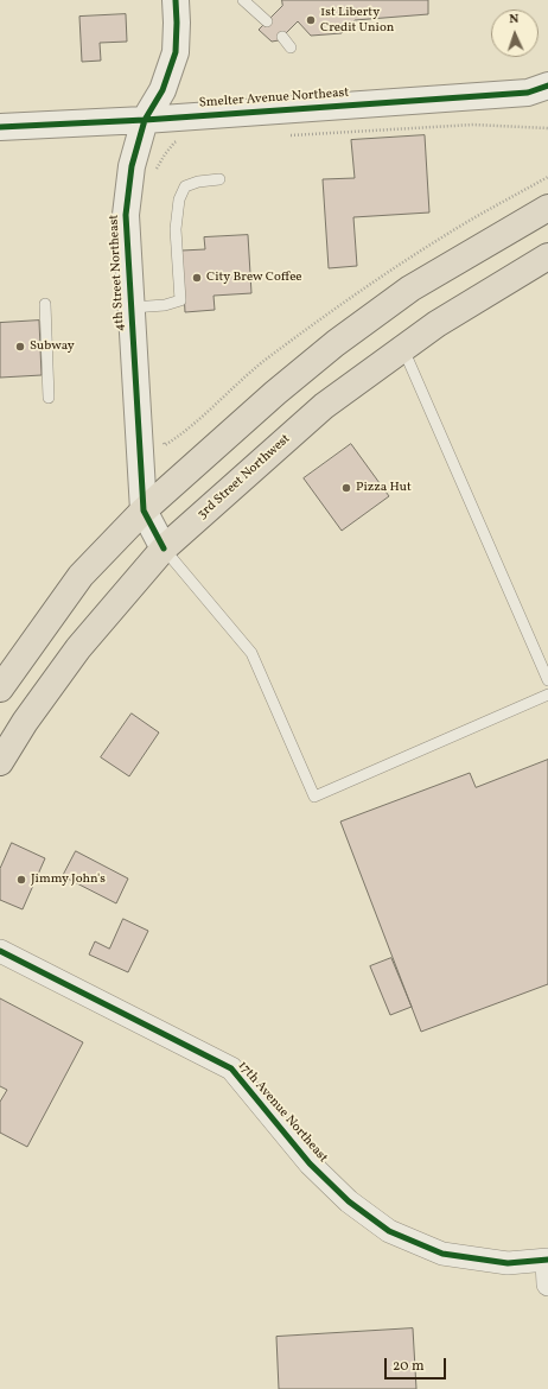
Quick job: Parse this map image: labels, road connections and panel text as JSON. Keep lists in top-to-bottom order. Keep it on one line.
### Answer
{"streets":{"highway":["3rd Street Northwest"],"street":["Smelter Avenue Northeast","4th Street Northeast","17th Avenue Northeast"]},"crossings":[["Smelter Avenue Northeast","4th Street Northeast"],["4th Street Northeast","3rd Street Northwest"]],"places":["1st Liberty Credit Union","City Brew Coffee","Subway","Pizza Hut","Jimmy John's"],"scale_bar":"20 m","north":"top"}
